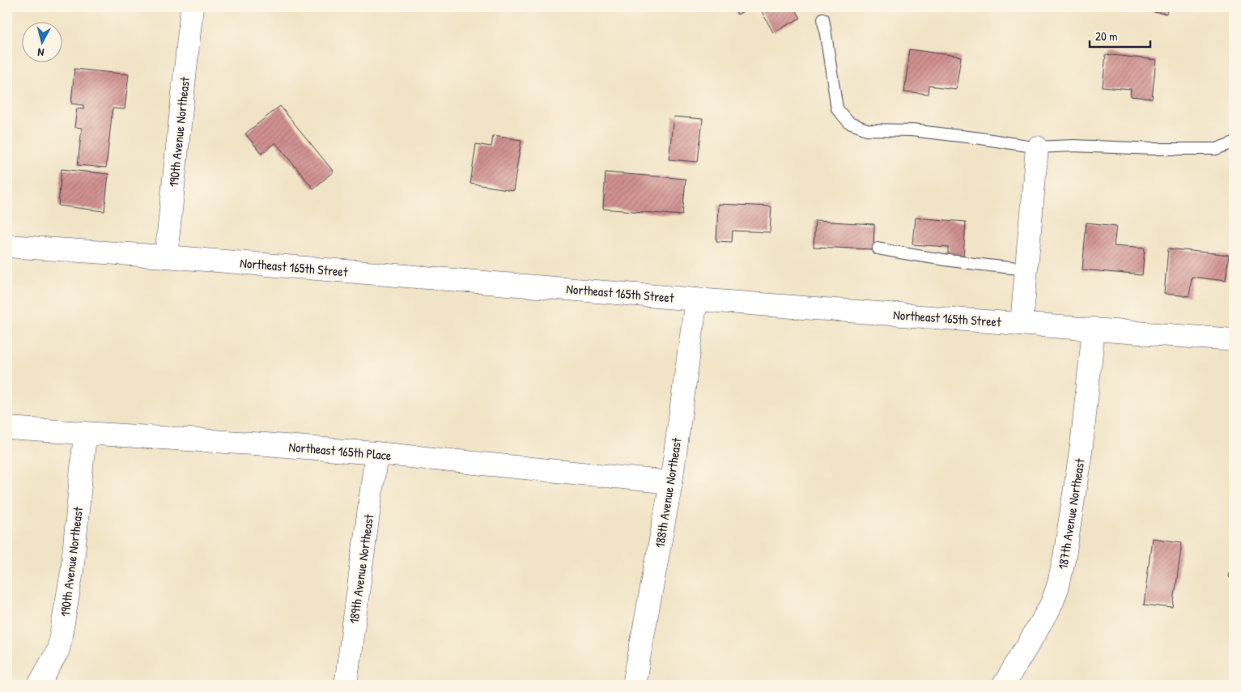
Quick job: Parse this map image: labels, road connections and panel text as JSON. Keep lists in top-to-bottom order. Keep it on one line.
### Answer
{"streets":{"street":["190th Avenue Northeast","Northeast 165th Street","Northeast 165th Place","188th Avenue Northeast","187th Avenue Northeast","189th Avenue Northeast"]},"crossings":[["190th Avenue Northeast","Northeast 165th Street"],["190th Avenue Northeast","Northeast 165th Place"],["Northeast 165th Street","188th Avenue Northeast"],["Northeast 165th Street","187th Avenue Northeast"],["Northeast 165th Place","188th Avenue Northeast"],["Northeast 165th Place","189th Avenue Northeast"]],"scale_bar":"20 m","north":"bottom"}
